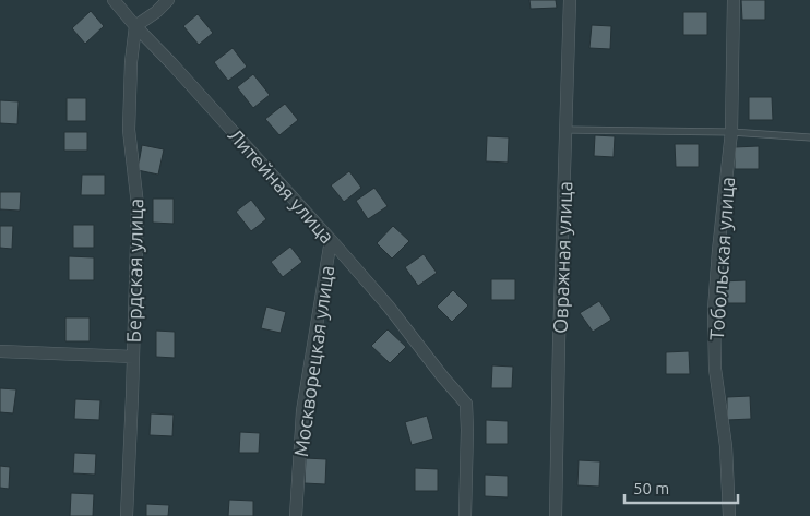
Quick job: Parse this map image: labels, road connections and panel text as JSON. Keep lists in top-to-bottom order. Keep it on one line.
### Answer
{"streets":{"street":["Литейная улица","Овражная улица","Тобольская улица","Бердская улица","Москворецкая улица"]},"crossings":[["Литейная улица","Бердская улица"],["Литейная улица","Москворецкая улица"]],"scale_bar":"50 m"}
